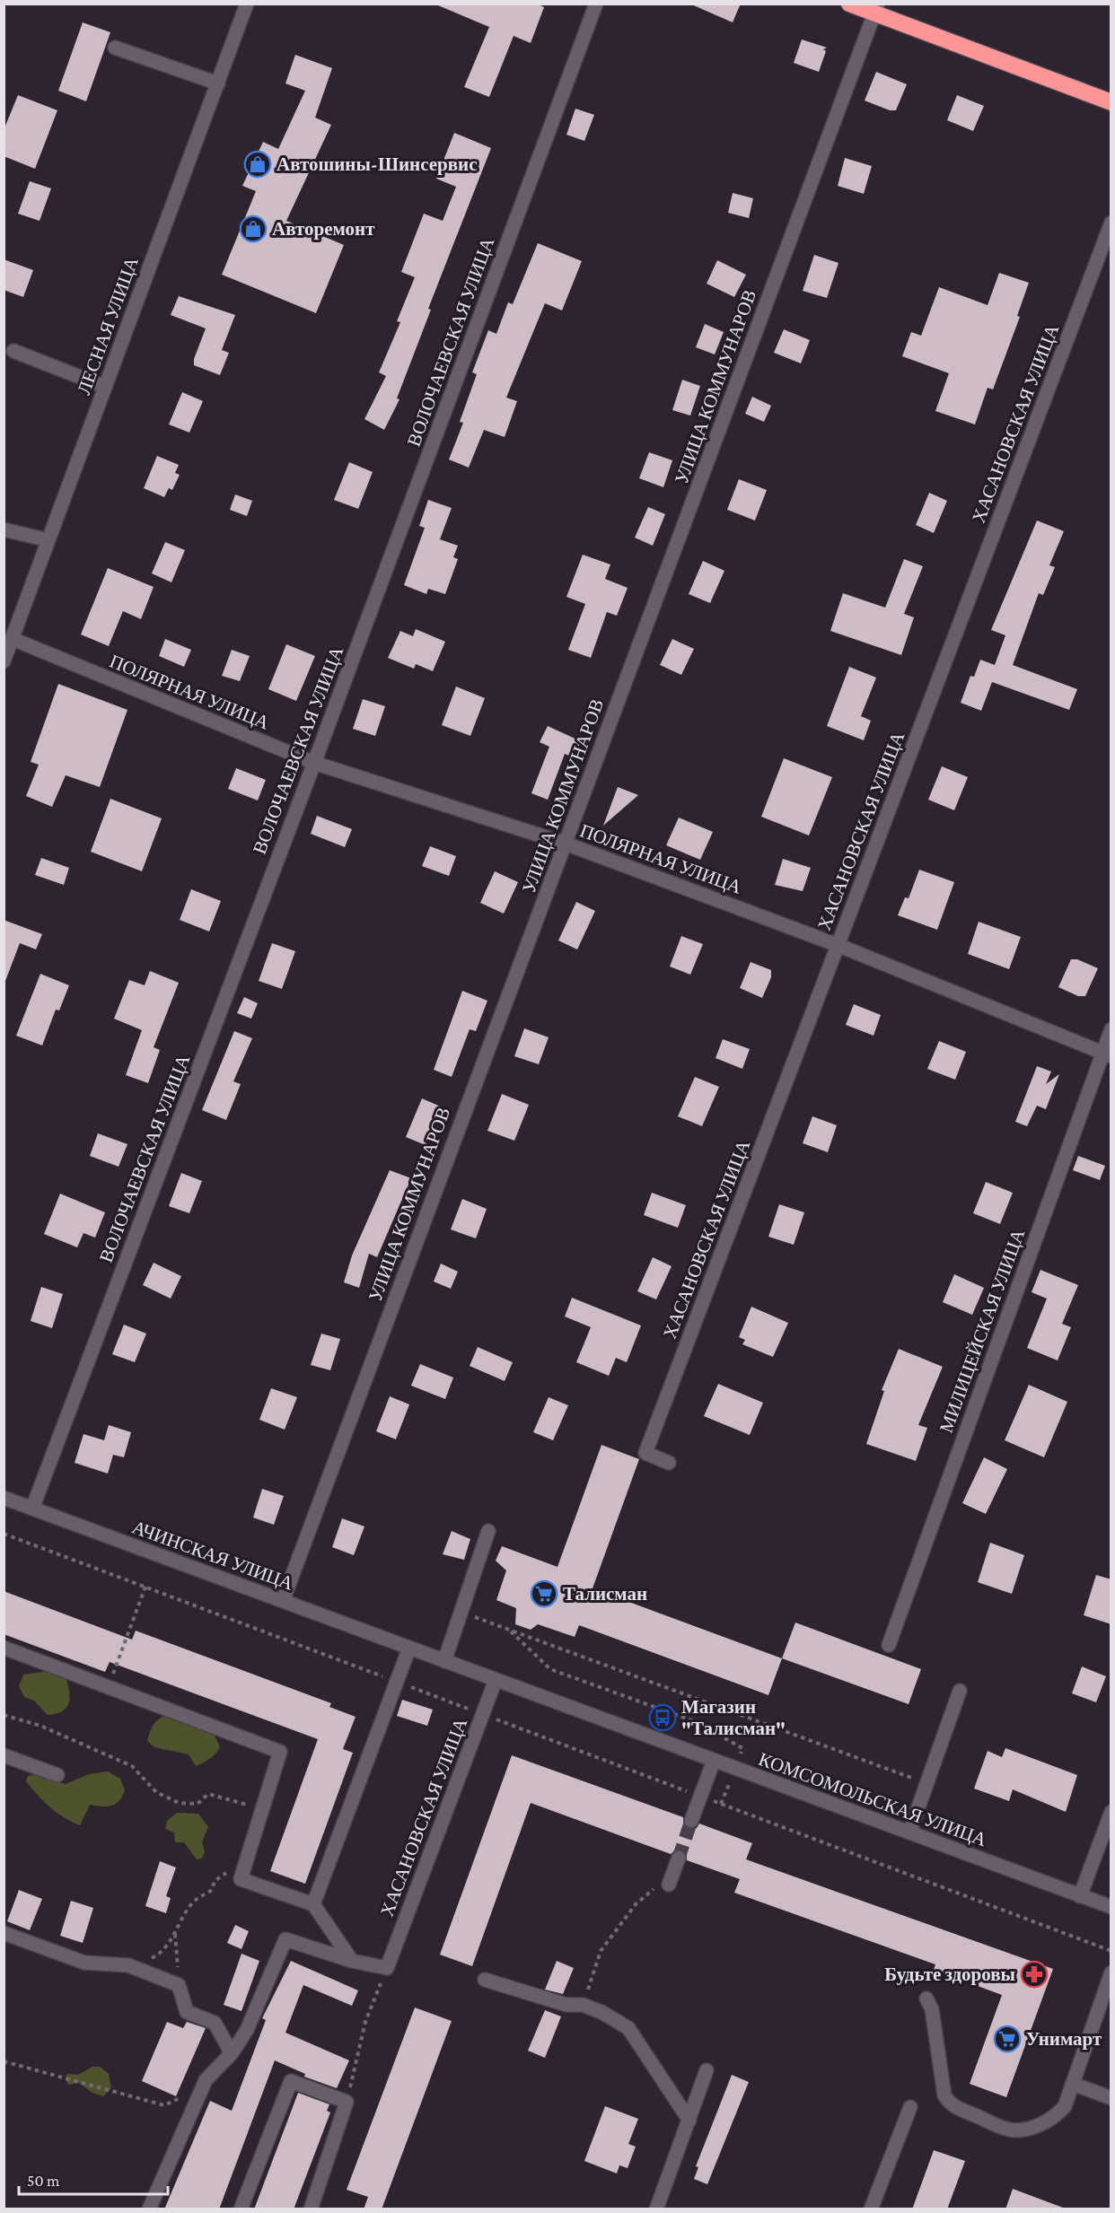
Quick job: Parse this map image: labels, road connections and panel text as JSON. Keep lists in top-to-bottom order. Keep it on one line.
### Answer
{"streets":{"street":["ЛЕСНАЯ УЛИЦА","ВОЛОЧАЕВСКАЯ УЛИЦА","УЛИЦА КОММУНАРОВ","ХАСАНОВСКАЯ УЛИЦА","ПОЛЯРНАЯ УЛИЦА","МИЛИЦЕЙСКАЯ УЛИЦА","АЧИНСКАЯ УЛИЦА","КОМСОМОЛЬСКАЯ УЛИЦА"]},"crossings":[["ЛЕСНАЯ УЛИЦА","ПОЛЯРНАЯ УЛИЦА"],["ВОЛОЧАЕВСКАЯ УЛИЦА","ПОЛЯРНАЯ УЛИЦА"],["ВОЛОЧАЕВСКАЯ УЛИЦА","АЧИНСКАЯ УЛИЦА"],["УЛИЦА КОММУНАРОВ","ПОЛЯРНАЯ УЛИЦА"],["УЛИЦА КОММУНАРОВ","АЧИНСКАЯ УЛИЦА"],["ХАСАНОВСКАЯ УЛИЦА","ПОЛЯРНАЯ УЛИЦА"],["ХАСАНОВСКАЯ УЛИЦА","КОМСОМОЛЬСКАЯ УЛИЦА"],["ПОЛЯРНАЯ УЛИЦА","МИЛИЦЕЙСКАЯ УЛИЦА"],["АЧИНСКАЯ УЛИЦА","КОМСОМОЛЬСКАЯ УЛИЦА"]],"places":{"shop":["Автошины-Шинсервис","Авторемонт"],"supermarket":["Талисман","Унимарт"],"bus stop":["Магазин \"Талисман\""],"pharmacy":["Будьте здоровы"]},"scale_bar":"50 m"}
